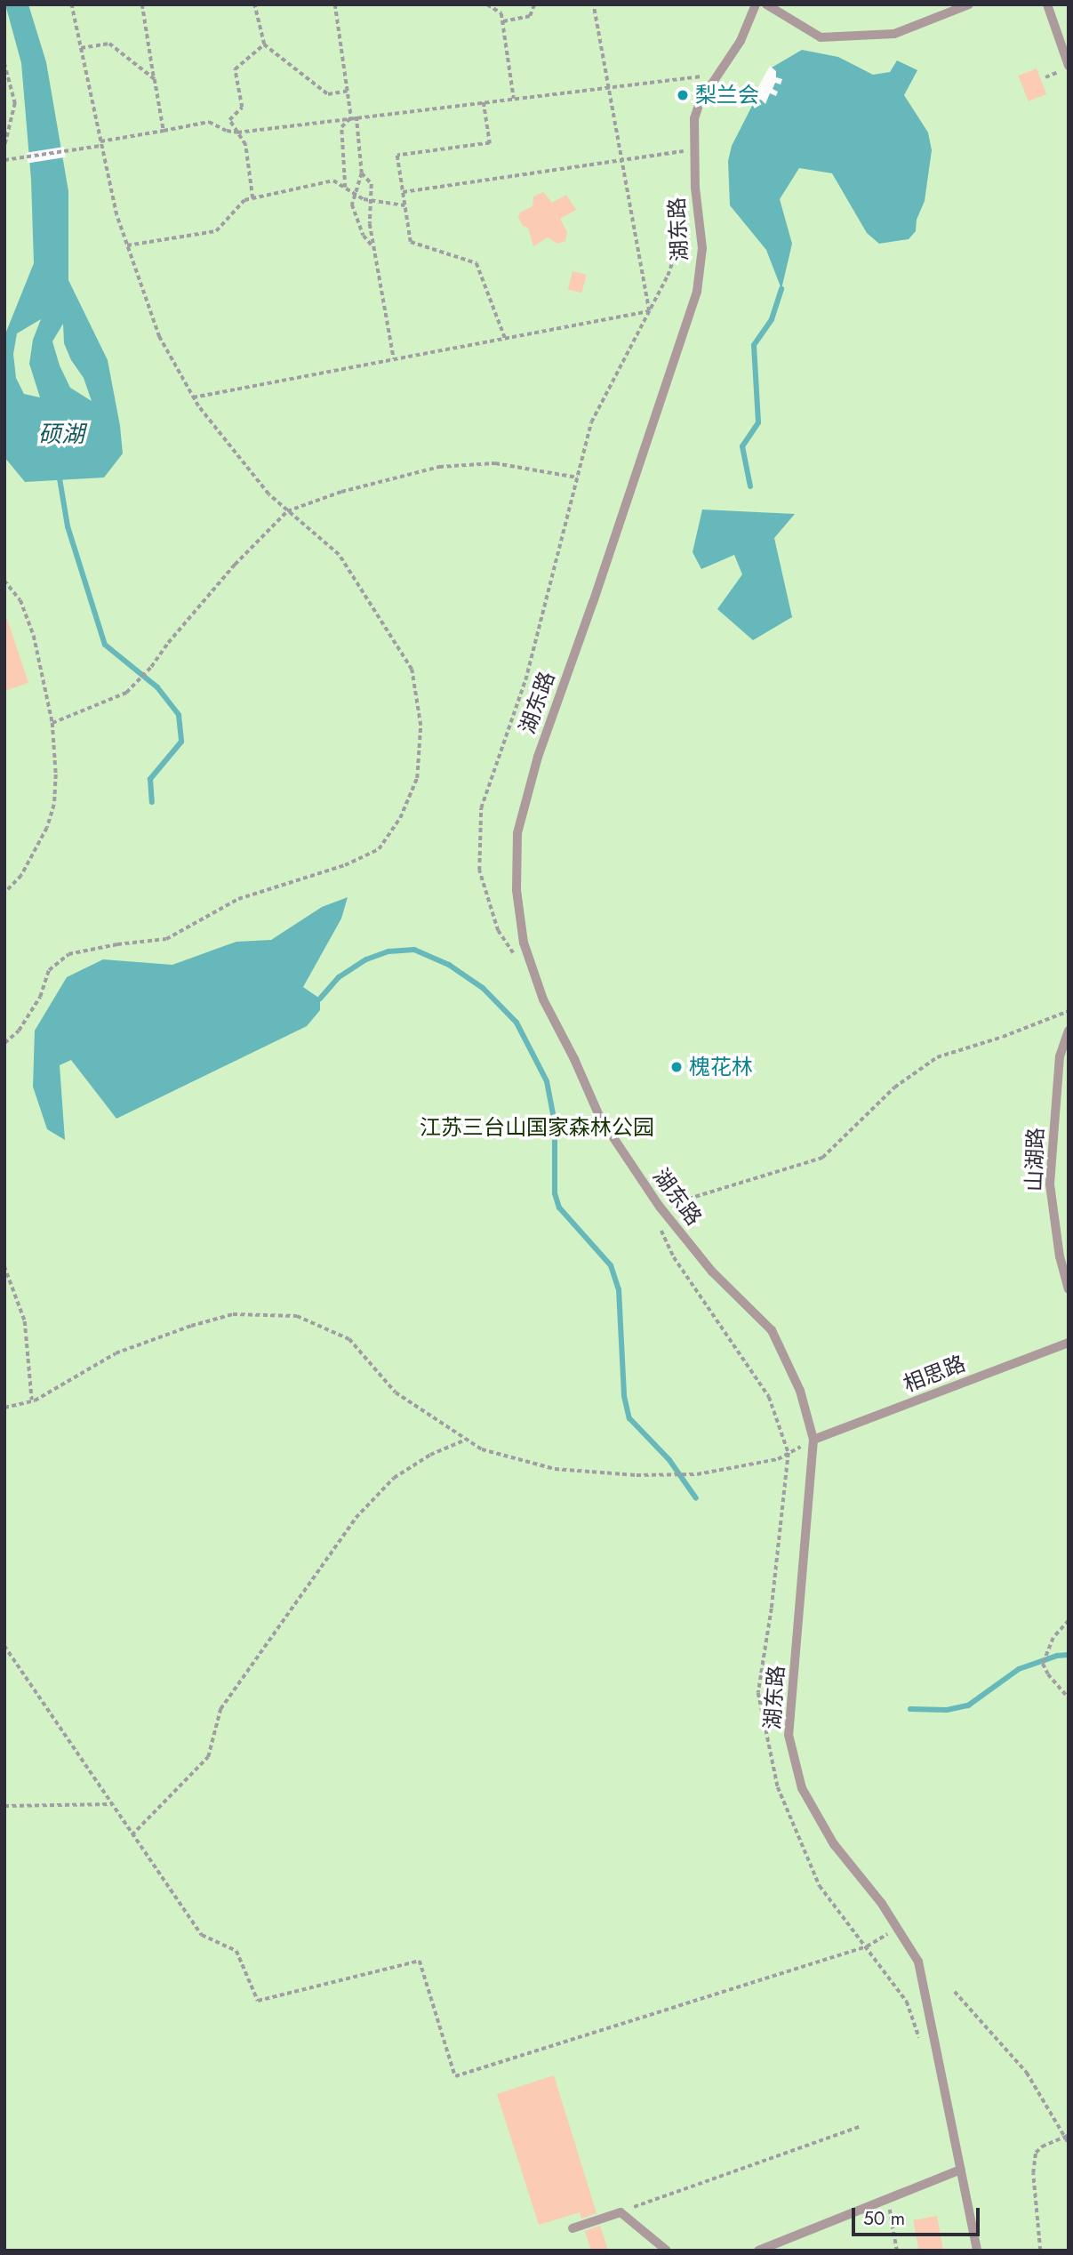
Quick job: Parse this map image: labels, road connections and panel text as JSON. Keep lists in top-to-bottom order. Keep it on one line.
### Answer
{"streets":{"lane":["湖东路","山湖路","相思路"]},"crossings":[["湖东路","相思路"]],"water":["硕湖"],"parks":["江苏三台山国家森林公园"],"places":["梨兰会","槐花林"],"scale_bar":"50 m"}
